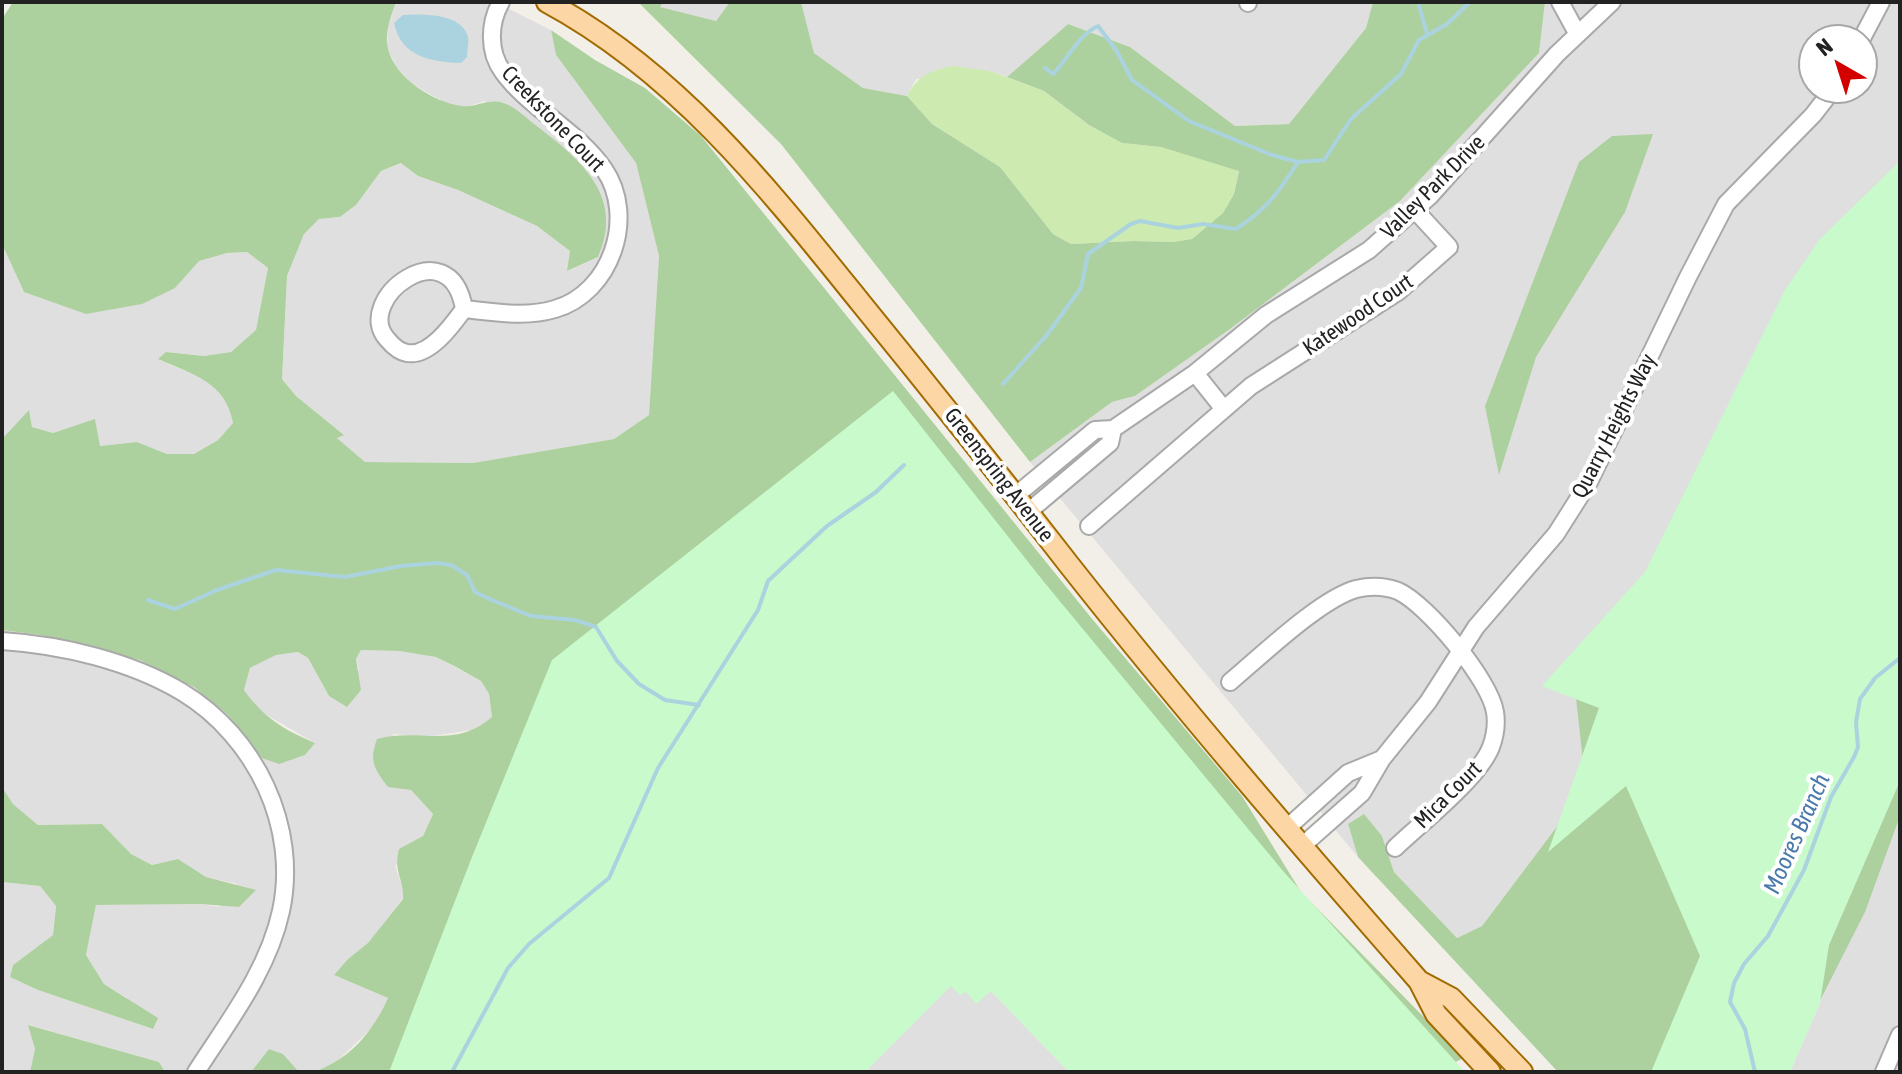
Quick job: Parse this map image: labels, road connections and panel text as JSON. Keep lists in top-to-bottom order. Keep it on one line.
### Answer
{"streets":{"main road":["Greenspring Avenue"],"street":["Creekstone Court","Valley Park Drive","Katewood Court","Quarry Heights Way","Mica Court"]},"crossings":[["Valley Park Drive","Katewood Court"],["Valley Park Drive","Greenspring Avenue"],["Quarry Heights Way","Greenspring Avenue"],["Quarry Heights Way","Mica Court"]],"water":["Moores Branch"],"north":"top left"}
